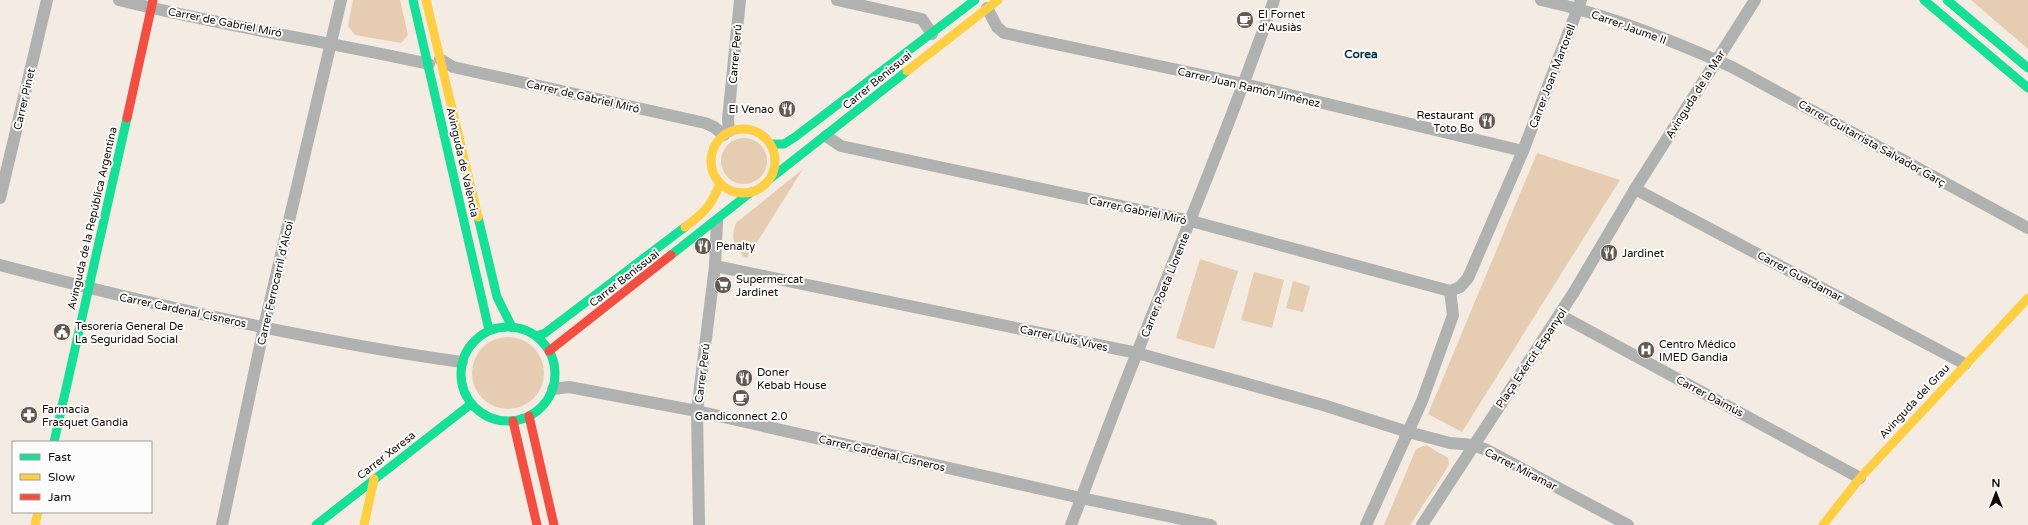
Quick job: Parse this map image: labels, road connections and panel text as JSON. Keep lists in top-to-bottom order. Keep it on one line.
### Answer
{"streets":{"street":["Carrer de Gabriel Miró","Carrer Jaume II","Carrer Perú","Carrer Joan Martorell","Carrer Benissuai","Carrer Juan Ramón Jiménez","Avinguda de la Mar","Carrer Pinet","Carrer Guitarrista Salvador Garç","Avinguda de València","Carrer Gabriel Miró","Avinguda de la República Argentina","Carrer Guardamar","Carrer Ferrocarril d'Alcoi","Carrer Poeta Llorente","Carrer Cardenal Cisneros","Carrer Lluís Vives","Plaça Exèrcit Espanyol","Carrer Daimús","Avinguda del Grau","Carrer Xeresa","Carrer Miramar"]},"crossings":[["Carrer de Gabriel Miró","Carrer Perú"],["Carrer de Gabriel Miró","Carrer Benissuai"],["Carrer de Gabriel Miró","Avinguda de València"],["Carrer de Gabriel Miró","Avinguda de la República Argentina"],["Carrer de Gabriel Miró","Carrer Ferrocarril d'Alcoi"],["Carrer Jaume II","Carrer Joan Martorell"],["Carrer Jaume II","Avinguda de la Mar"],["Carrer Jaume II","Carrer Guitarrista Salvador Garç"],["Carrer Perú","Carrer Benissuai"],["Carrer Perú","Carrer Cardenal Cisneros"],["Carrer Perú","Carrer Lluís Vives"],["Carrer Joan Martorell","Carrer Juan Ramón Jiménez"],["Carrer Benissuai","Carrer Juan Ramón Jiménez"],["Carrer Benissuai","Avinguda de València"],["Carrer Benissuai","Carrer Gabriel Miró"],["Carrer Benissuai","Carrer Cardenal Cisneros"],["Carrer Benissuai","Carrer Xeresa"],["Carrer Juan Ramón Jiménez","Carrer Poeta Llorente"],["Avinguda de la Mar","Carrer Guitarrista Salvador Garç"],["Avinguda de la Mar","Carrer Guardamar"],["Avinguda de la Mar","Plaça Exèrcit Espanyol"],["Avinguda de València","Carrer Cardenal Cisneros"],["Avinguda de València","Carrer Xeresa"],["Carrer Gabriel Miró","Carrer Poeta Llorente"],["Avinguda de la República Argentina","Carrer Cardenal Cisneros"],["Carrer Guardamar","Plaça Exèrcit Espanyol"],["Carrer Guardamar","Avinguda del Grau"],["Carrer Ferrocarril d'Alcoi","Carrer Cardenal Cisneros"],["Carrer Poeta Llorente","Carrer Cardenal Cisneros"],["Carrer Poeta Llorente","Carrer Lluís Vives"],["Carrer Cardenal Cisneros","Carrer Xeresa"],["Carrer Lluís Vives","Carrer Miramar"],["Plaça Exèrcit Espanyol","Carrer Daimús"],["Plaça Exèrcit Espanyol","Carrer Miramar"],["Carrer Daimús","Avinguda del Grau"]],"districts":["Corea"],"places":{"cafe":["El Fornet d'Ausiàs","Gandiconnect 2.0"],"restaurant":["El Venao","Restaurant Toto Bo","Penalty","Jardinet","Doner Kebab House"],"supermarket":["Supermercat Jardinet"],"public building":["Tesorería General De La Seguridad Social"],"hospital":["Centro Médico IMED Gandia"],"pharmacy":["Farmacia Frasquet Gandia"]},"legend":["Fast","Slow","Jam"],"north":"top"}
